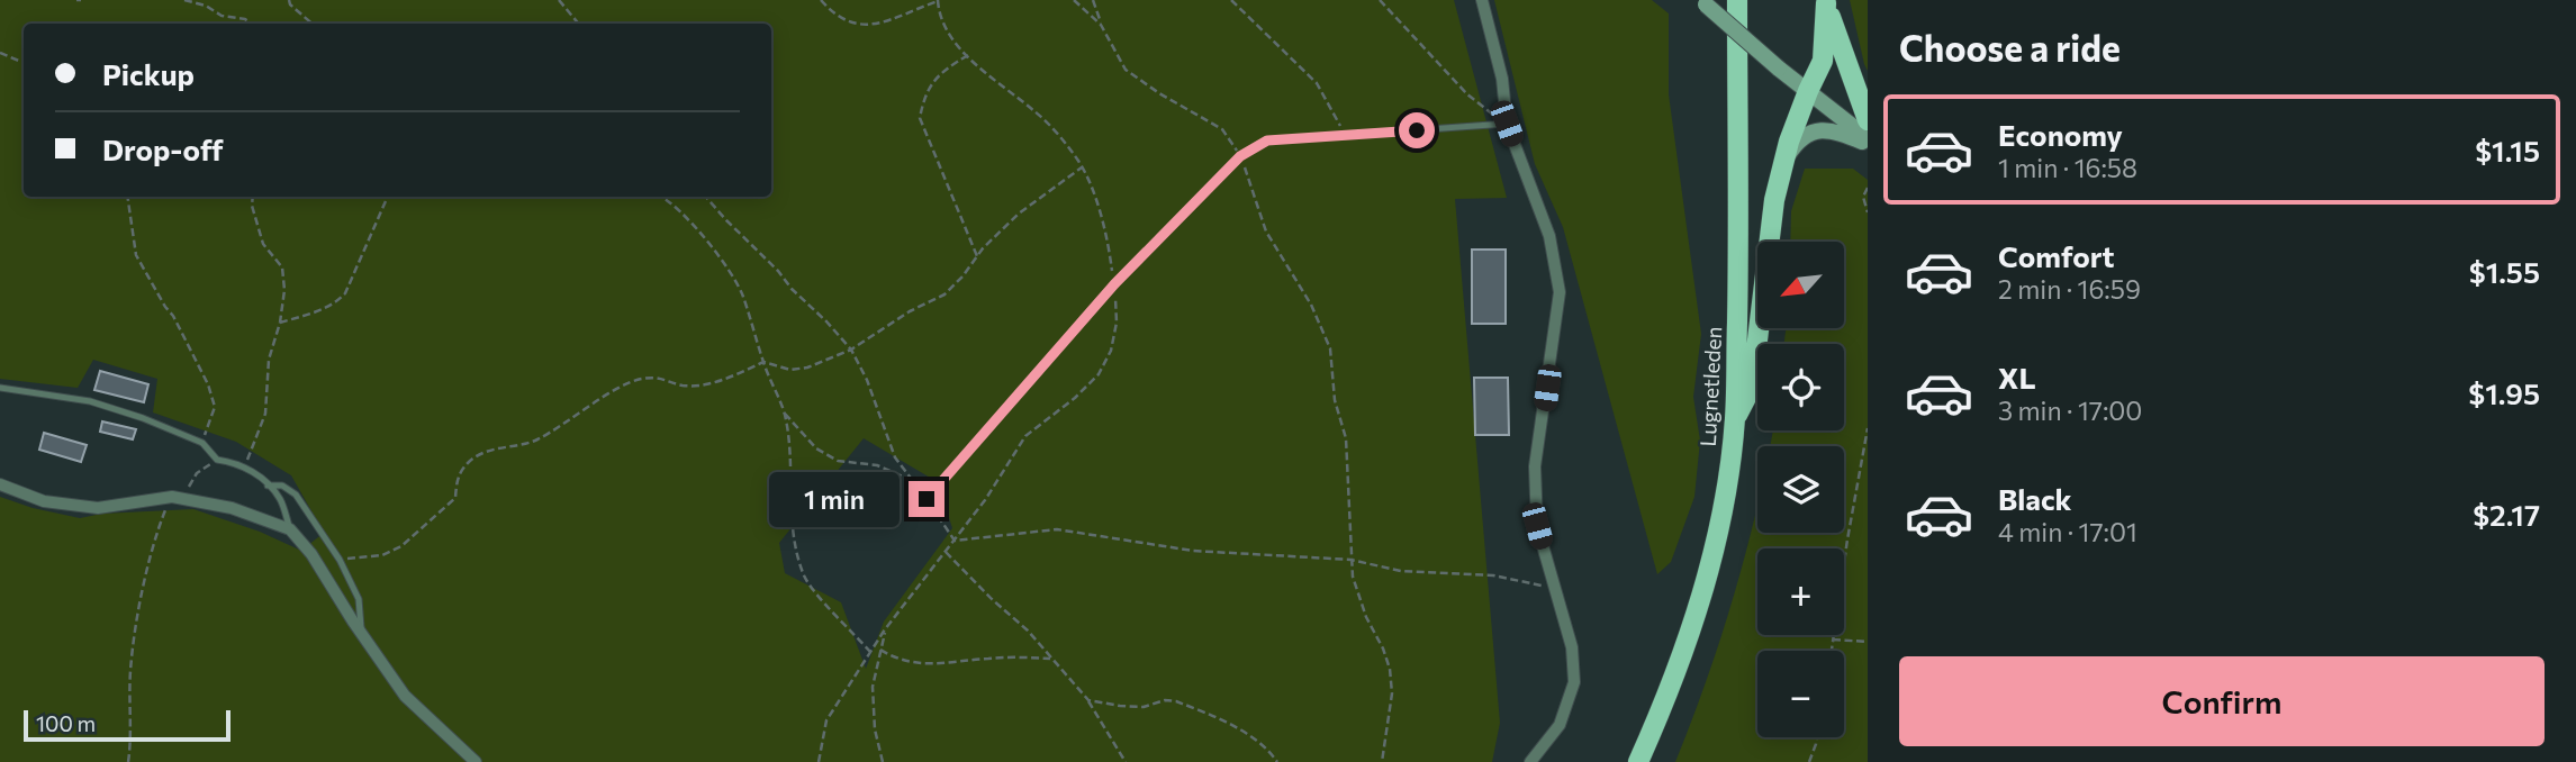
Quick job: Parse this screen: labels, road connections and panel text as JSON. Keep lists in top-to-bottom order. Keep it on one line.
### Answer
{"streets":{"highway":["Lugnetleden"]},"scale_bar":"100 m","north":"bottom left","page":{"heading":"Choose a ride","banner":["Pickup","Drop-off"],"list":[{"name":"Economy","note":"1 min · 16:58","value":"$1.15"},{"name":"Comfort","note":"2 min · 16:59","value":"$1.55"},{"name":"XL","note":"3 min · 17:00","value":"$1.95"},{"name":"Black","note":"4 min · 17:01","value":"$2.17"}],"map_buttons":["+","−"],"bubble":"1 min","buttons":"Confirm","scale":"100 m"}}
